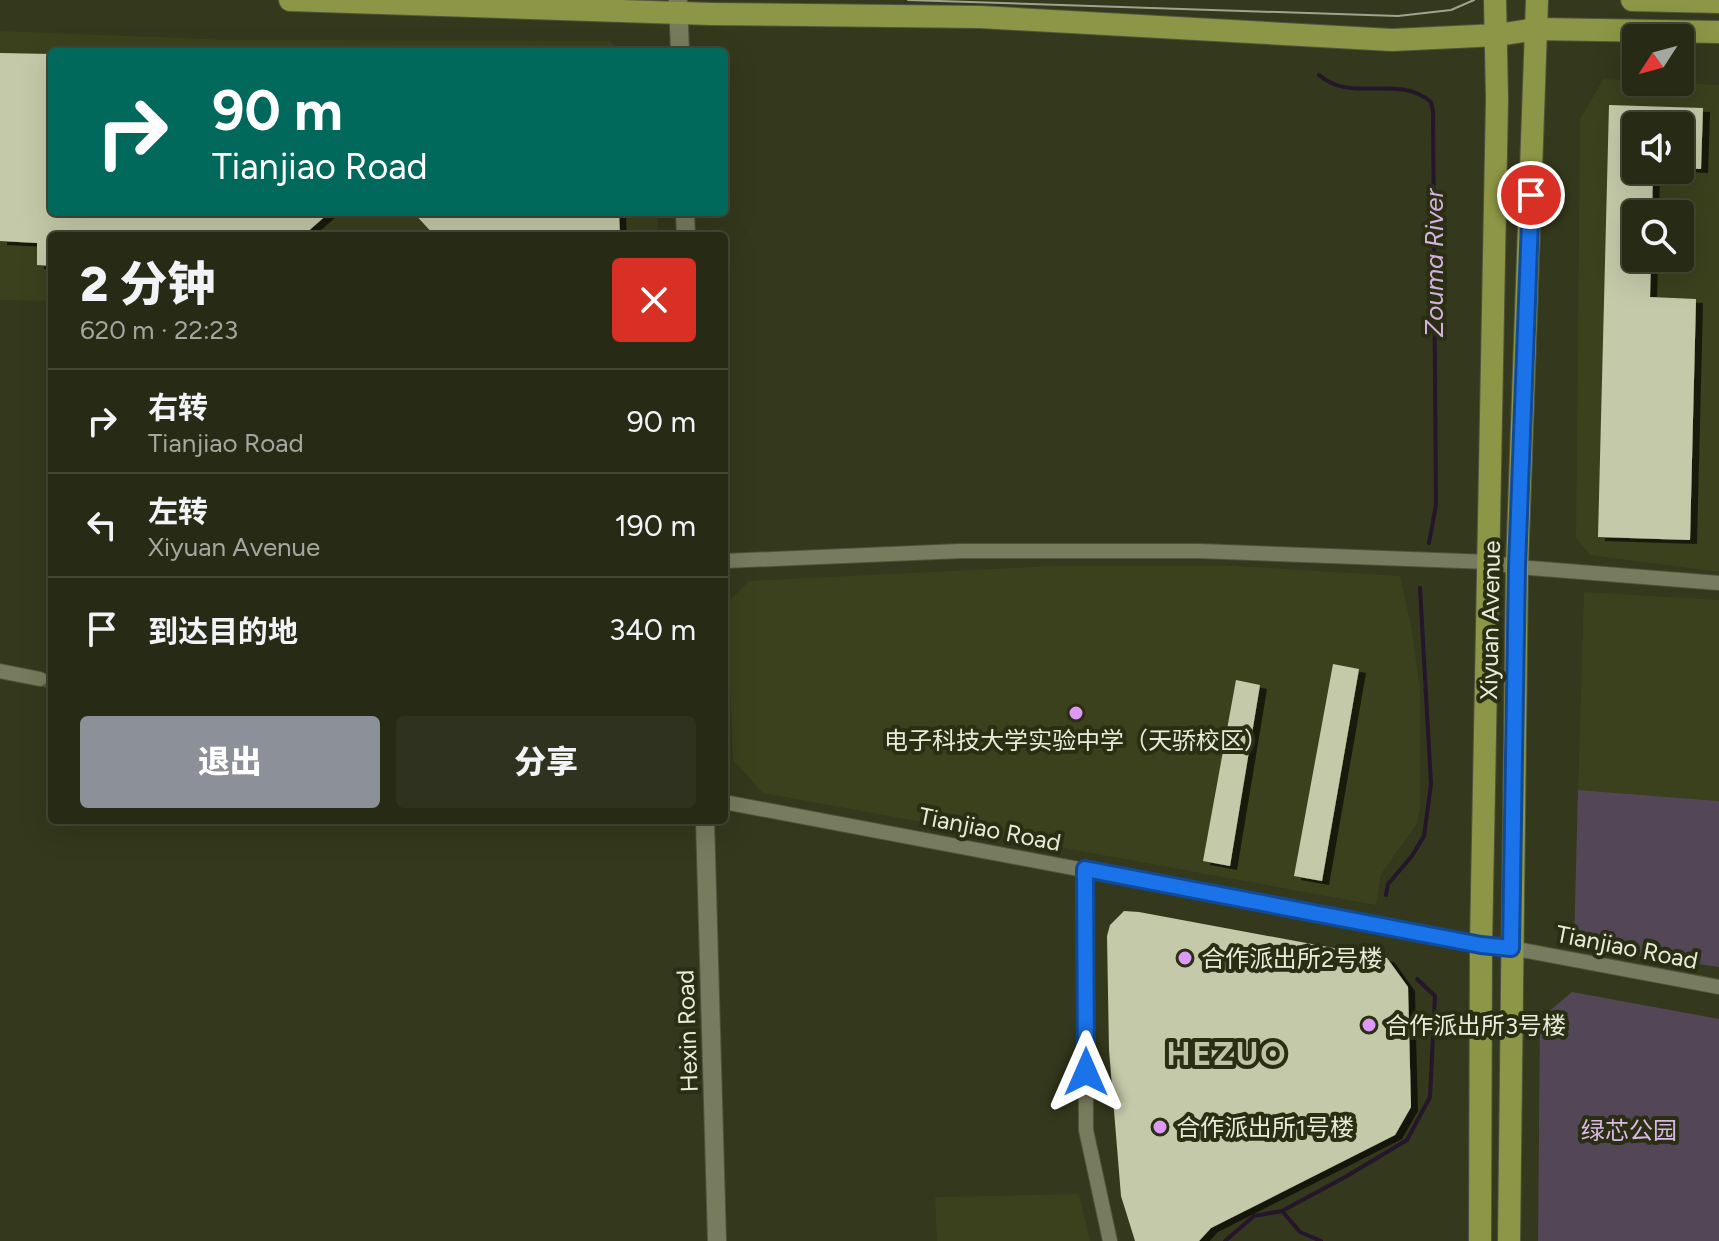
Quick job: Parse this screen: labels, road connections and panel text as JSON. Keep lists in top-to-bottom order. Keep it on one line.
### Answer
{"streets":{"main road":["Xiyuan Avenue"],"street":["Tianjiao Road","Hexin Road"]},"crossings":[["Xiyuan Avenue","Tianjiao Road"]],"districts":["HEZUO"],"water":["Zouma River"],"parks":["绿芯公园"],"places":["电子科技大学实验中学（天骄校区）","合作派出所2号楼","合作派出所3号楼","合作派出所1号楼"],"north":"bottom left","page":{"turn":["90 m","Tianjiao Road"],"heading":["2 分钟","620 m · 22:23"],"list":[{"name":"右转","note":"Tianjiao Road","value":"90 m"},{"name":"左转","note":"Xiyuan Avenue","value":"190 m"},{"name":"到达目的地","value":"340 m"}],"buttons":["退出","分享"]}}
